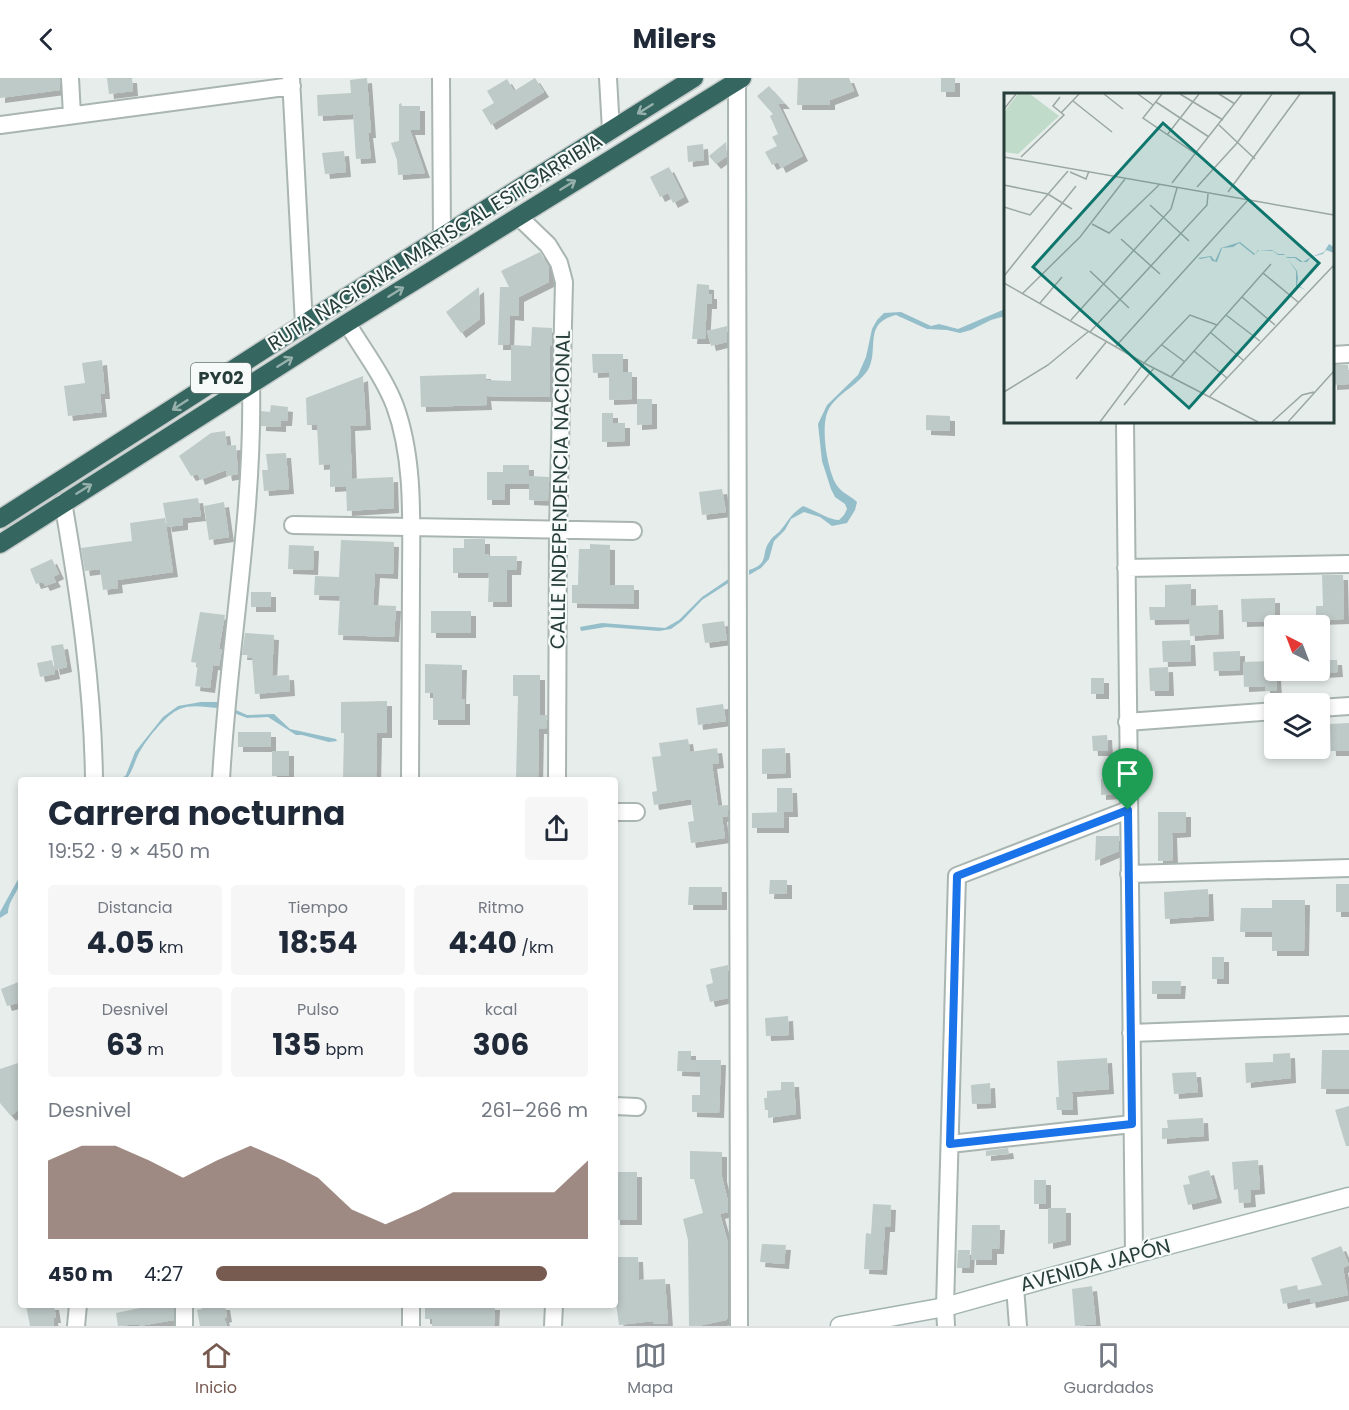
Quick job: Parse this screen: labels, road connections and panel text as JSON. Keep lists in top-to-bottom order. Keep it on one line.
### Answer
{"streets":{"highway":["RUTA NACIONAL MARISCAL ESTIGARRIBIA","PY02"],"street":["CALLE INDEPENDENCIA NACIONAL","AVENIDA JAPÓN"]},"crossings":[["RUTA NACIONAL MARISCAL ESTIGARRIBIA","CALLE INDEPENDENCIA NACIONAL"]],"north":"top left","page":{"header":"Milers","heading":["Carrera nocturna","19:52 · 9 × 450 m"],"stats":[["Distancia","4.05 km"],["Tiempo","18:54"],["Ritmo","4:40 /km"],["Desnivel","63 m"],["Pulso","135 bpm"],["kcal","306"]],"chart":["Desnivel","261–266 m"],"list":[{"name":"450 m","note":"4:27"}],"tabs":["Inicio","Mapa","Guardados"]}}
